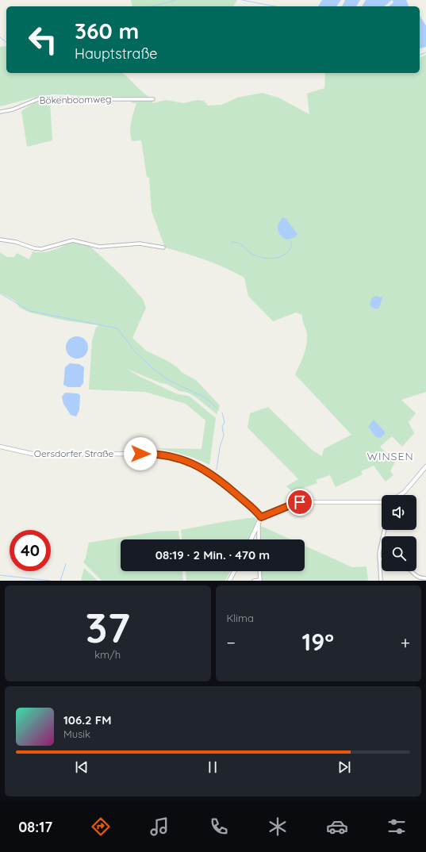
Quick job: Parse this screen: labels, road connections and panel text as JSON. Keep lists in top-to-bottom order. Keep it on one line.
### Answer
{"streets":{"street":["Bökenboomweg","Oersdorfer Straße"]},"districts":["WINSEN"],"page":{"turn":["360 m","Hauptstraße"],"limit":"40","trip":"08:19 · 2 Min. · 470 m","tile":[["37","km/h"],"Klima"],"heat":["−","19°","+"],"song":["106.2 FM","Musik"],"tabs":"08:17"}}
